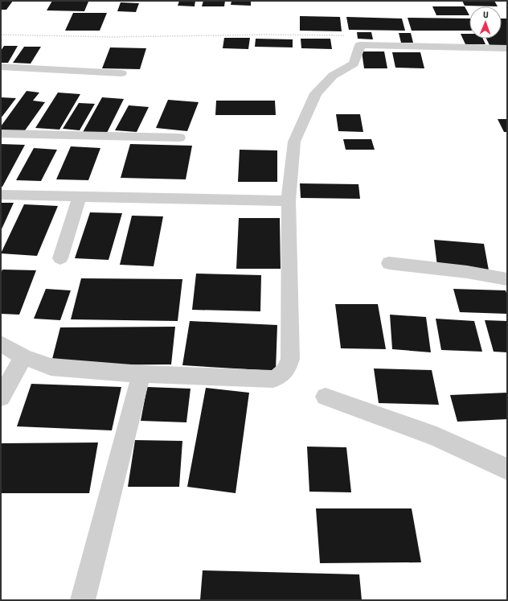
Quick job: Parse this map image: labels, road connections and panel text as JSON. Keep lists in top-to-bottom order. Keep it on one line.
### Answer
{"north":"top"}
